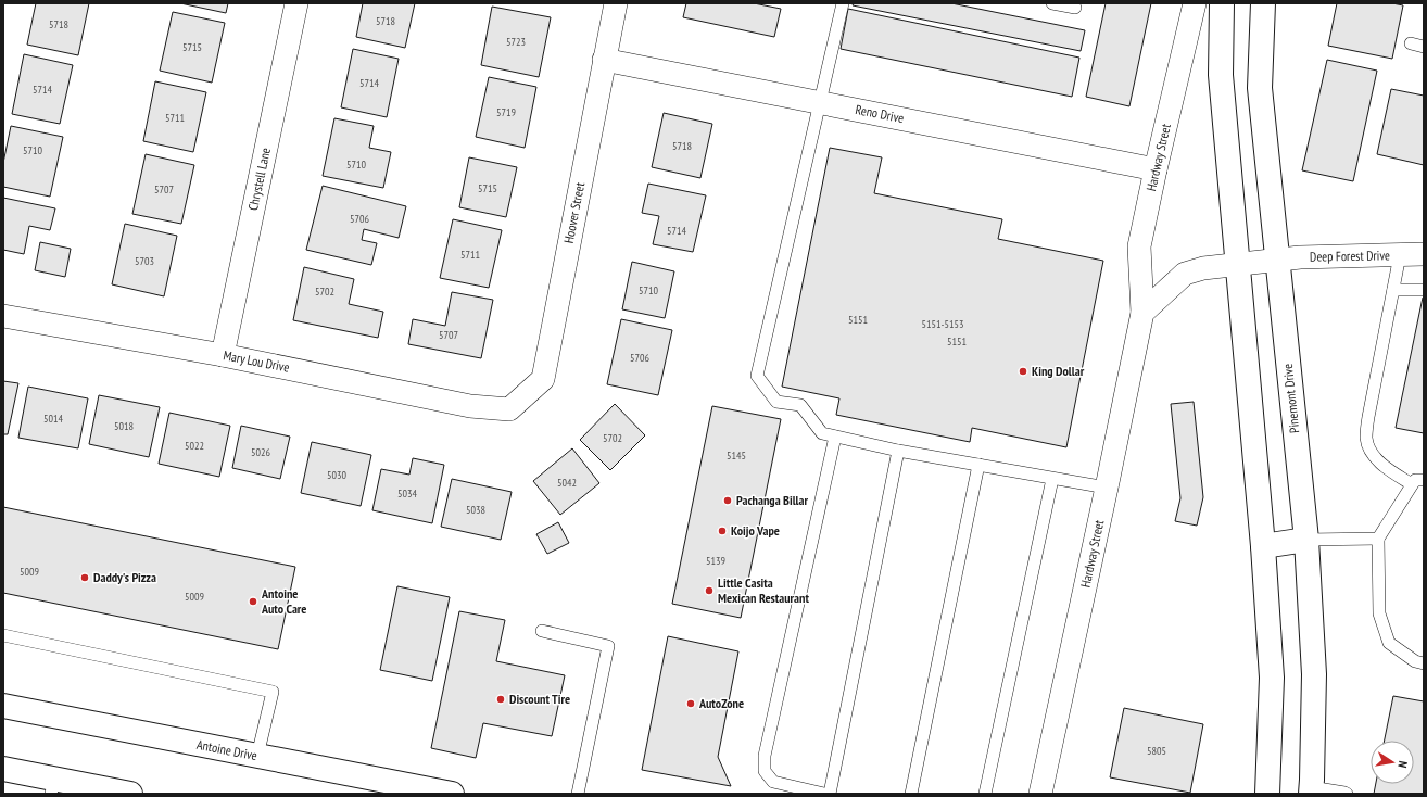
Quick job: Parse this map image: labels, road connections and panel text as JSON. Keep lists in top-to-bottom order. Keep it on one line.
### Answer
{"streets":{"main road":["Pinemont Drive","Antoine Drive"],"street":["Reno Drive","Hardway Street","Chrystell Lane","Hoover Street","Deep Forest Drive","Mary Lou Drive"]},"crossings":[["Reno Drive","Hardway Street"],["Reno Drive","Hoover Street"],["Chrystell Lane","Mary Lou Drive"],["Hoover Street","Mary Lou Drive"],["Deep Forest Drive","Pinemont Drive"]],"places":["King Dollar","Pachanga Billar","Koijo Vape","Daddy's Pizza","Little Casita Mexican Restaurant","Antoine Auto Care","Discount Tire","AutoZone"],"house_numbers":["5718","5718","5723","5715","5714","5714","5719","5711","5718","5710","5710","5715","5707","5706","5714","5711","5703","5710","5702","5151","5151-5153","5707","5151","5706","5014","5018","5702","5022","5026","5145","5030","5042","5034","5038","5139","5009","5009","5805"],"north":"right"}
